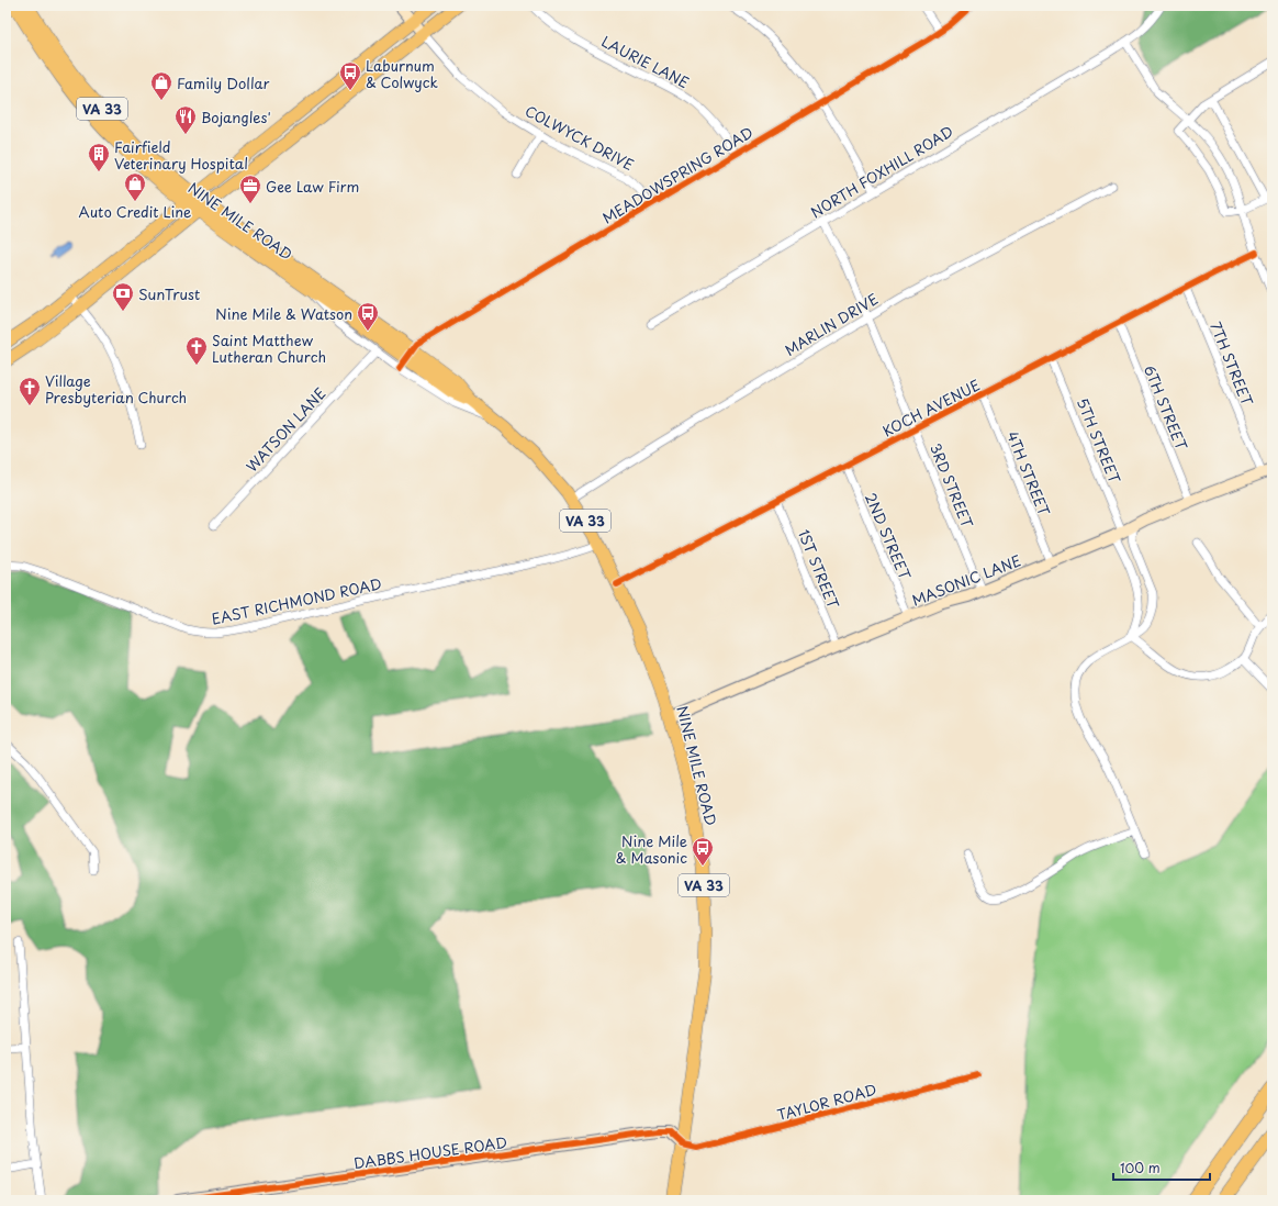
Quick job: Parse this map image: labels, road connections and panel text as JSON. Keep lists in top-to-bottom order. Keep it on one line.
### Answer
{"streets":{"main road":["VA 33","COLWYCK DRIVE","NINE MILE ROAD","MASONIC LANE","DABBS HOUSE ROAD"],"street":["LAURIE LANE","NORTH FOXHILL ROAD","MEADOWSPRING ROAD","MARLIN DRIVE","7TH STREET","KOCH AVENUE","6TH STREET","WATSON LANE","5TH STREET","4TH STREET","3RD STREET","2ND STREET","1ST STREET","EAST RICHMOND ROAD","TAYLOR ROAD"]},"crossings":[["LAURIE LANE","MEADOWSPRING ROAD"],["COLWYCK DRIVE","MEADOWSPRING ROAD"],["NORTH FOXHILL ROAD","3RD STREET"],["MEADOWSPRING ROAD","NINE MILE ROAD"],["NINE MILE ROAD","MARLIN DRIVE"],["NINE MILE ROAD","KOCH AVENUE"],["NINE MILE ROAD","MASONIC LANE"],["NINE MILE ROAD","EAST RICHMOND ROAD"],["NINE MILE ROAD","TAYLOR ROAD"],["NINE MILE ROAD","DABBS HOUSE ROAD"],["MARLIN DRIVE","3RD STREET"],["7TH STREET","KOCH AVENUE"],["7TH STREET","MASONIC LANE"],["KOCH AVENUE","6TH STREET"],["KOCH AVENUE","5TH STREET"],["KOCH AVENUE","4TH STREET"],["KOCH AVENUE","3RD STREET"],["KOCH AVENUE","2ND STREET"],["KOCH AVENUE","1ST STREET"],["6TH STREET","MASONIC LANE"],["5TH STREET","MASONIC LANE"],["4TH STREET","MASONIC LANE"],["3RD STREET","MASONIC LANE"],["2ND STREET","MASONIC LANE"],["1ST STREET","MASONIC LANE"],["TAYLOR ROAD","DABBS HOUSE ROAD"]],"places":{"bus stop":["Laburnum & Colwyck","Nine Mile & Watson","Nine Mile & Masonic"],"shop":["Family Dollar","Auto Credit Line"],"restaurant":["Bojangles'"],"building":["Fairfield Veterinary Hospital"],"office":["Gee Law Firm"],"bank":["SunTrust"],"church":["Saint Matthew Lutheran Church","Village Presbyterian Church"]},"scale_bar":"100 m"}
